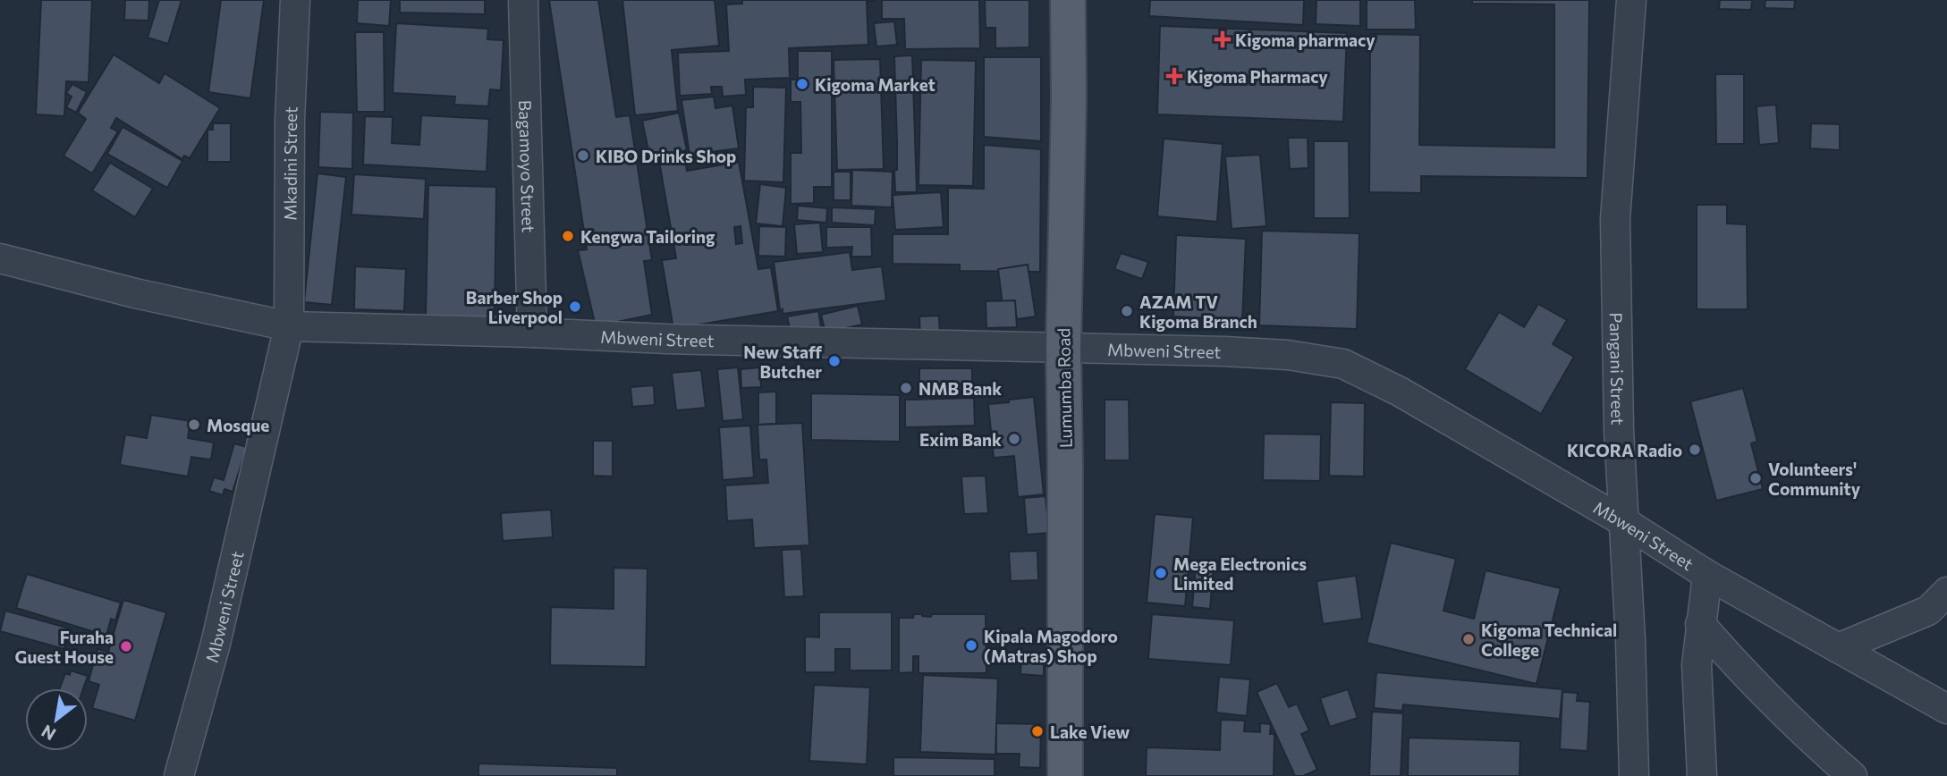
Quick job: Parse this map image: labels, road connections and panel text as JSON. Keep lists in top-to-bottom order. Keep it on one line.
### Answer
{"streets":{"main road":["Lumumba Road"],"street":["Mkadini Street","Bagamoyo Street","Mbweni Street","Pangani Street"]},"crossings":[["Mkadini Street","Mbweni Street"],["Bagamoyo Street","Mbweni Street"],["Mbweni Street","Pangani Street"],["Mbweni Street","Lumumba Road"]],"places":{"health":["Kigoma pharmacy","Kigoma Pharmacy"],"other":["Kigoma Market","KIBO Drinks Shop","Kengwa Tailoring","Barber Shop Liverpool","AZAM TV Kigoma Branch","New Staff Butcher","NMB Bank","Mosque","Exim Bank","KICORA Radio","Volunteers' Community","Mega Electronics Limited","Kigoma Technical College","Kipala Magodoro (Matras) Shop","Furaha Guest House","Lake View"]},"north":"bottom left"}
